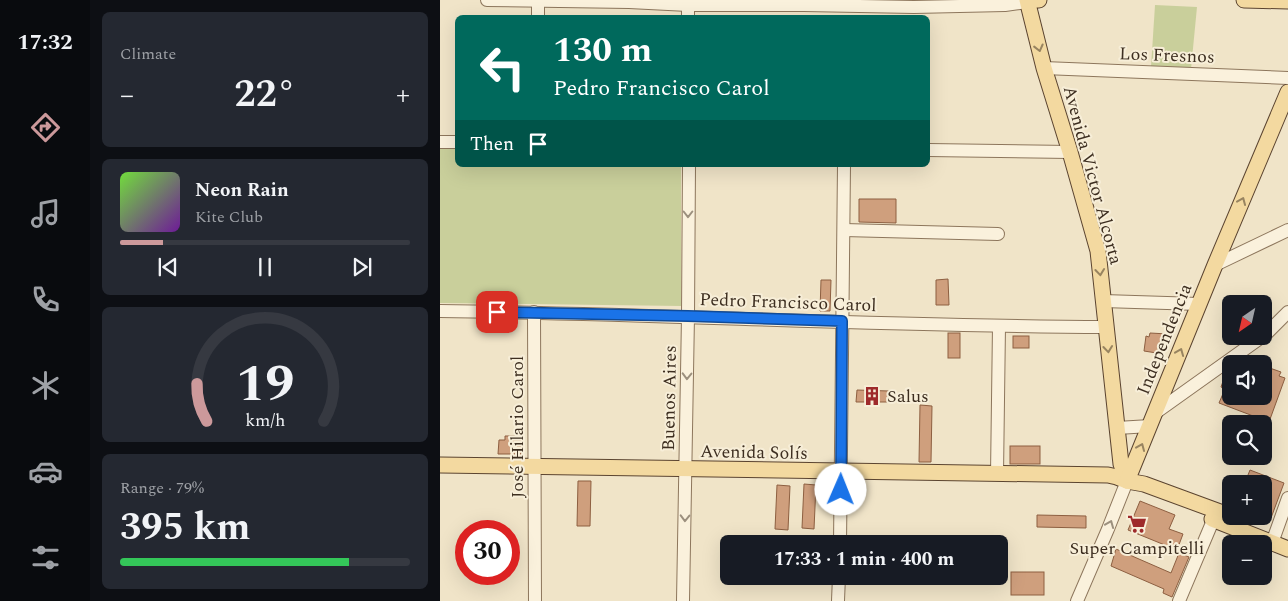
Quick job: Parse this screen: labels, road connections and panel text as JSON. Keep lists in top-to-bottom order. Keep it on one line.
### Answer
{"streets":{"main road":["Avenida Victor Alcorta","Independencia","Avenida Solís"],"street":["Los Fresnos","Pedro Francisco Carol","Buenos Aires","José Hilario Carol"]},"crossings":[["Los Fresnos","Avenida Victor Alcorta"],["Avenida Victor Alcorta","Pedro Francisco Carol"],["Avenida Victor Alcorta","Independencia"],["Avenida Victor Alcorta","Avenida Solís"],["Pedro Francisco Carol","Buenos Aires"],["Pedro Francisco Carol","José Hilario Carol"],["Independencia","Avenida Solís"],["Buenos Aires","Avenida Solís"],["José Hilario Carol","Avenida Solís"]],"one_way":["Avenida Victor Alcorta","Independencia","Buenos Aires"],"places":{"building":["Salus"],"supermarket":["Super Campitelli"]},"north":"bottom left","page":{"tabs":"17:32","tile":["Climate",["Range · 79%","395 km"]],"turn":["130 m","Pedro Francisco Carol"],"heat":["−","22°","+"],"then":"Then","song":["Neon Rain","Kite Club"],"map_buttons":["+","−"],"limit":"30","trip":"17:33 · 1 min · 400 m","gauge":["19","km/h"]}}
